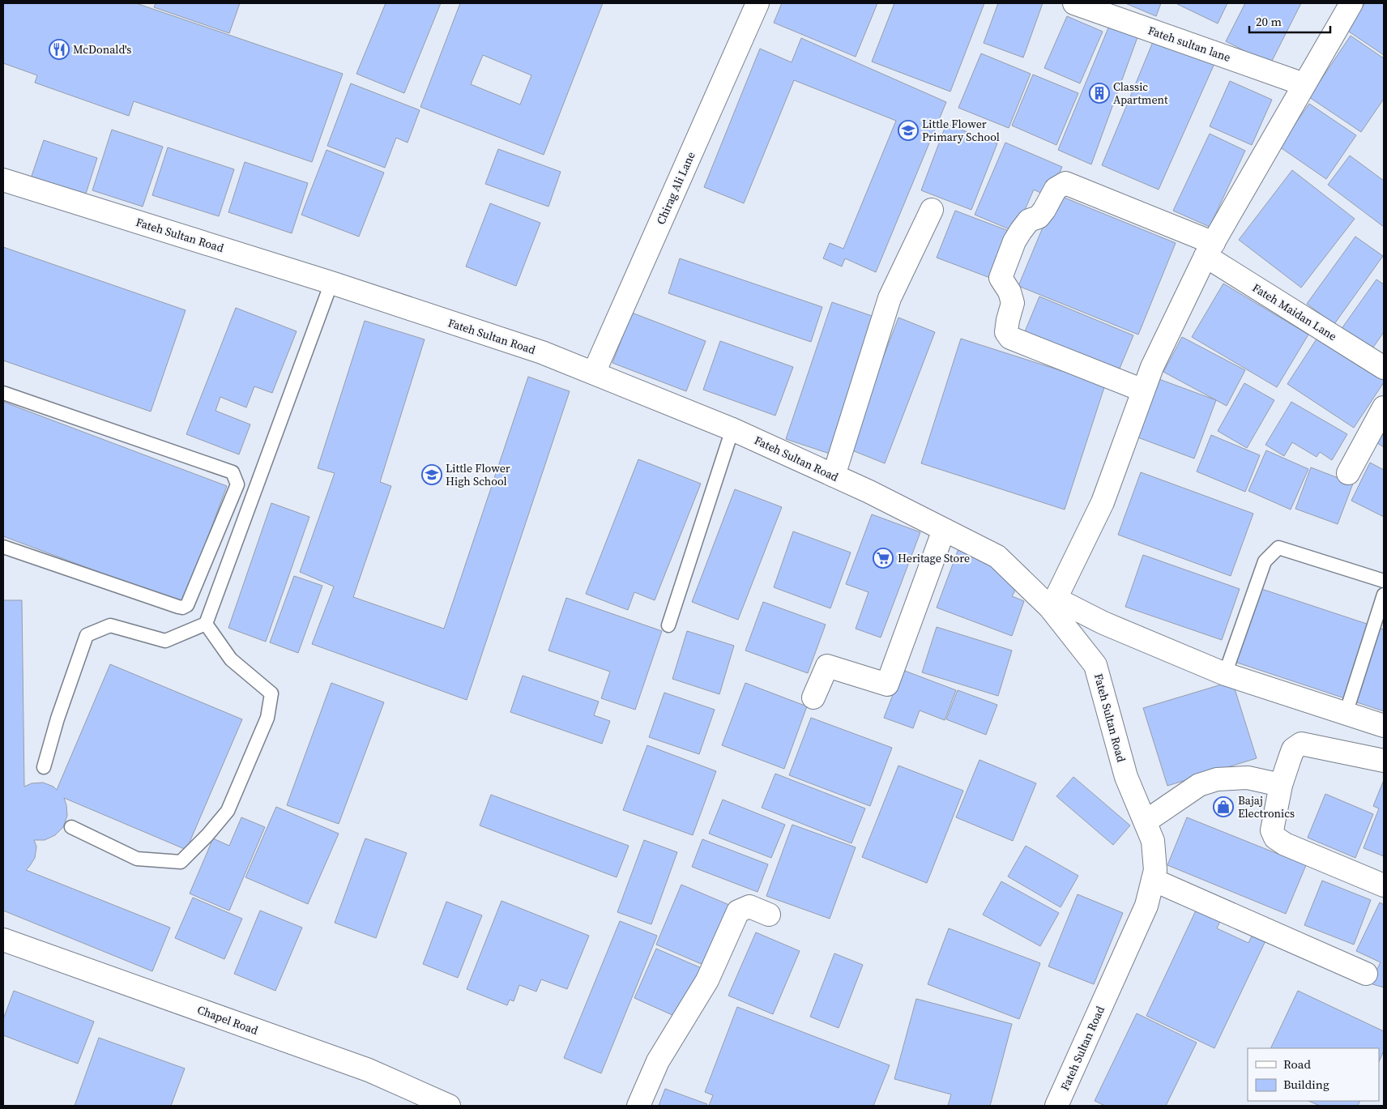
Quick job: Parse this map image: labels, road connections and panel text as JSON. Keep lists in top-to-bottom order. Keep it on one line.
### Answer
{"streets":{"street":["Fateh sultan lane","Chirag Ali Lane","Fateh Sultan Road","Fateh Maidan Lane","Chapel Road"]},"crossings":[["Chirag Ali Lane","Fateh Sultan Road"]],"places":{"restaurant":["McDonald's"],"building":["Classic Apartment"],"school or university":["Little Flower Primary School","Little Flower High School"],"supermarket":["Heritage Store"],"shop":["Bajaj Electronics"]},"legend":["Road","Building"],"scale_bar":"20 m"}
